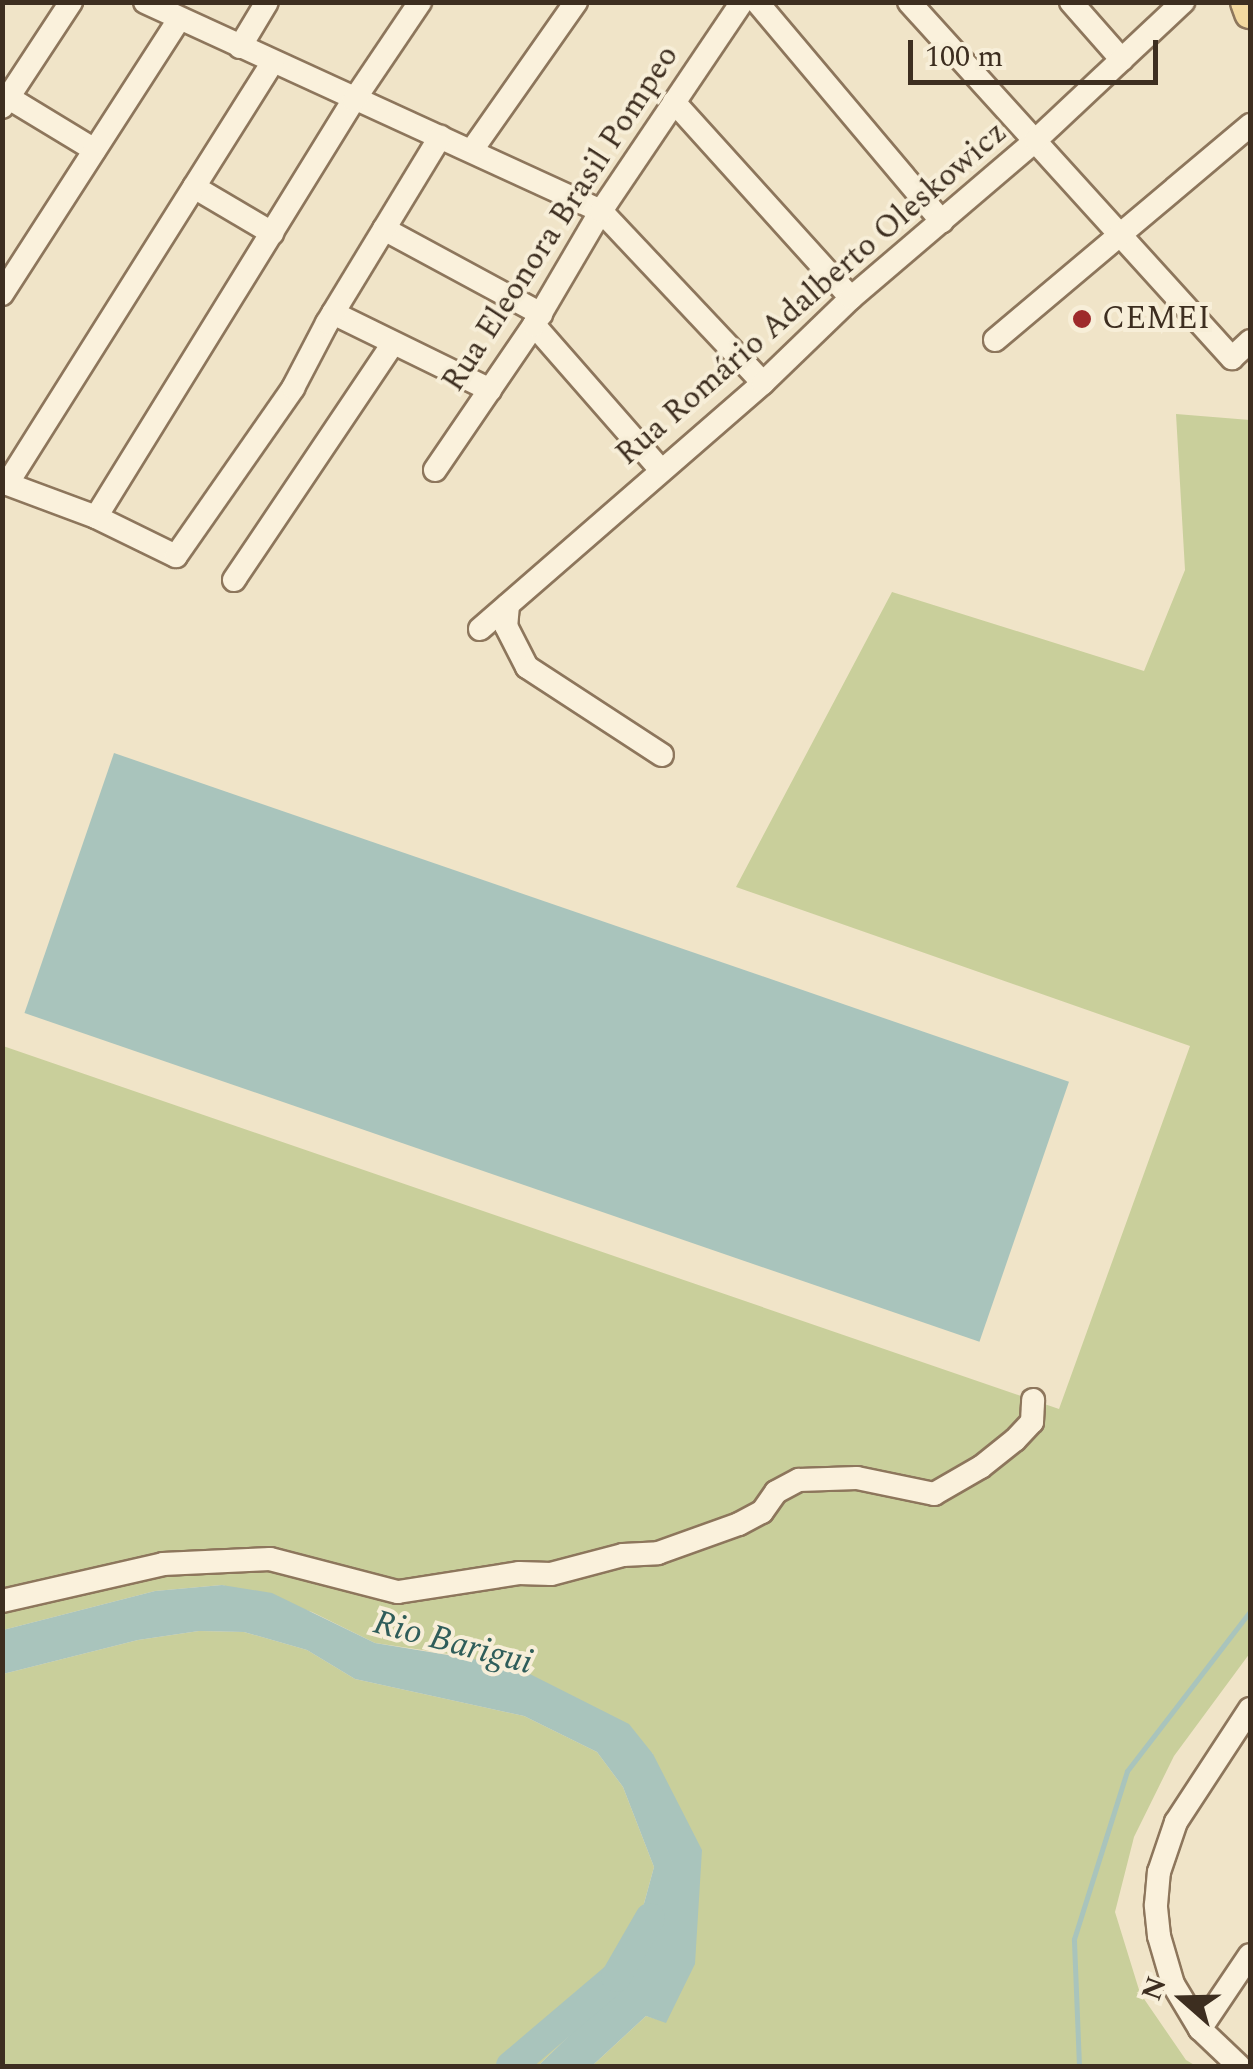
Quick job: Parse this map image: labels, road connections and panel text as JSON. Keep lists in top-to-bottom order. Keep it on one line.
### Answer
{"streets":{"street":["Rua Eleonora Brasil Pompeo","Rua Romário Adalberto Oleskowicz"]},"water":["Rio Barigui"],"places":["CEMEI"],"scale_bar":"100 m","north":"left"}
